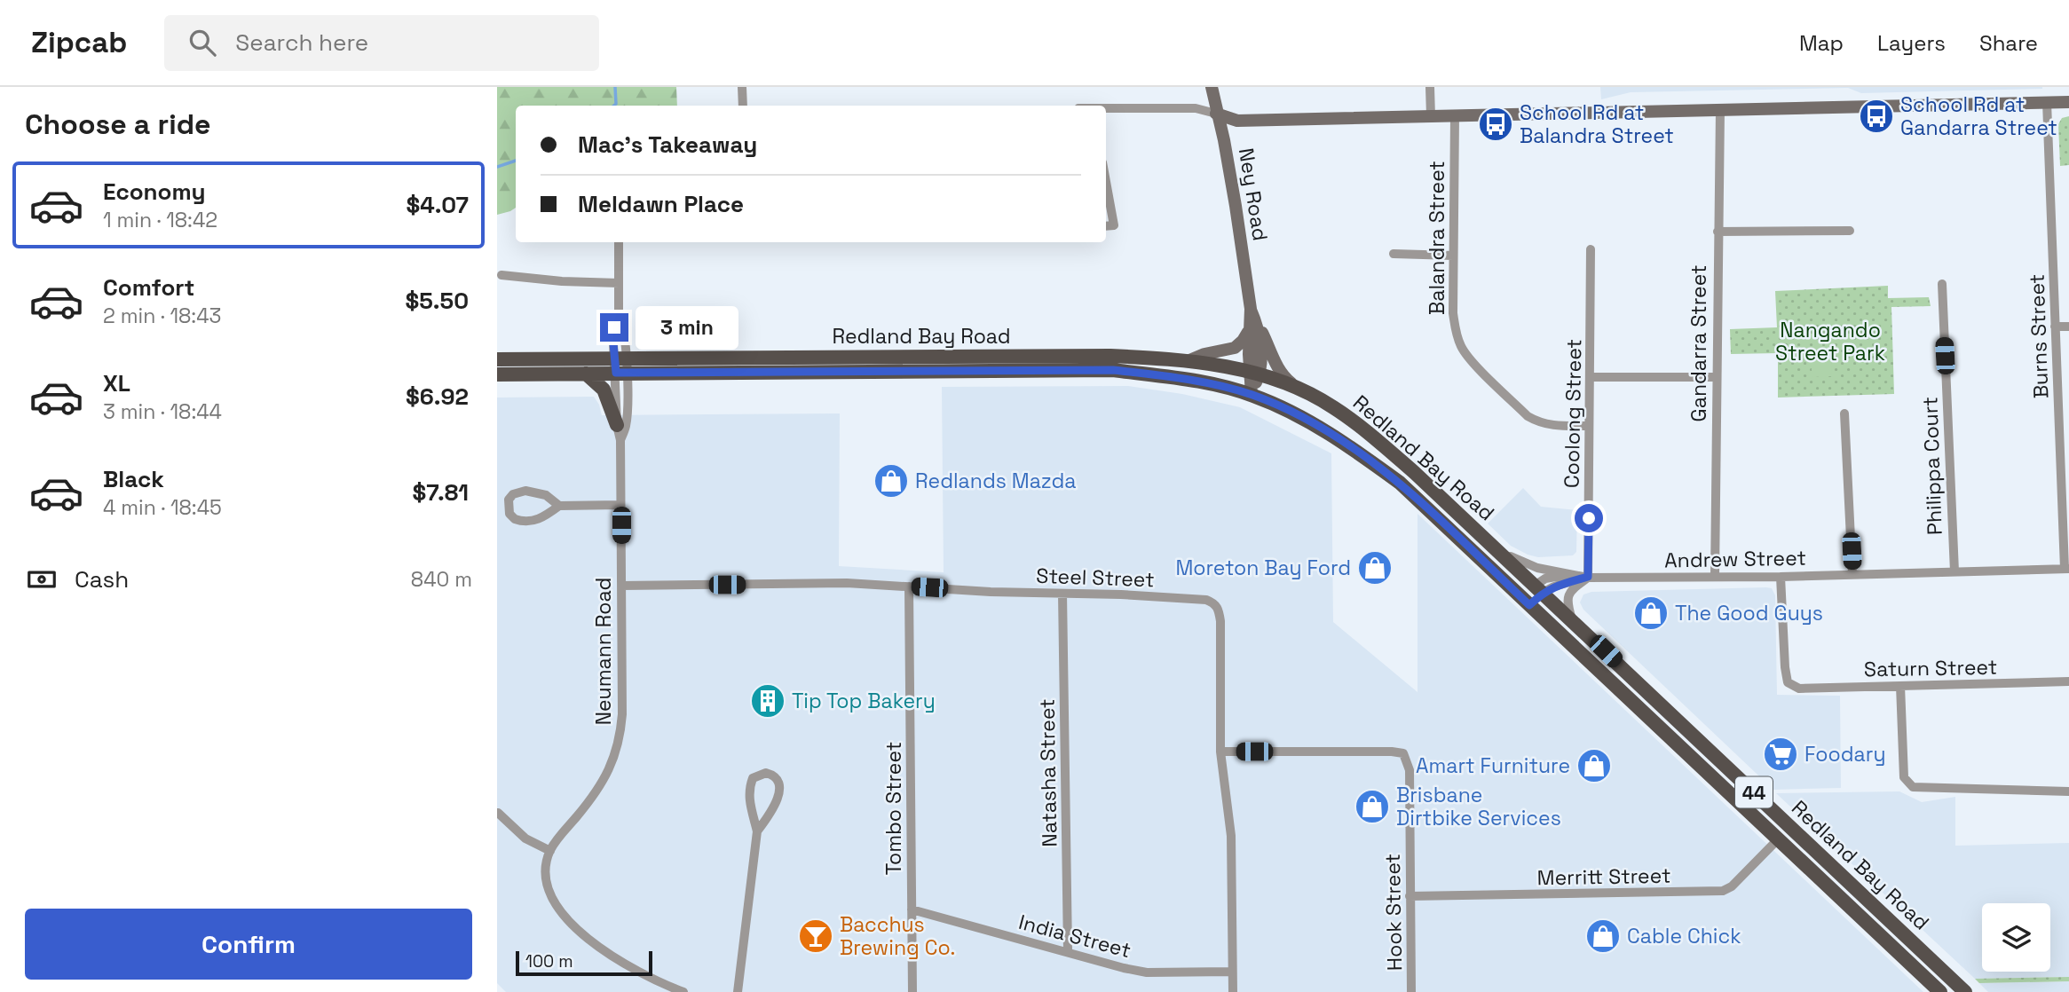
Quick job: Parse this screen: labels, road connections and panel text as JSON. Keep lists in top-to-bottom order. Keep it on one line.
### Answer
{"streets":{"main road":["Redland Bay Road","44"],"street":["Ney Road","Balandra Street","Burns Street","Gandarra Street","Coolong Street","Philippa Court","Andrew Street","Steel Street","Neumann Road","Saturn Street","Natasha Street","Tombo Street","Merritt Street","Hook Street","India Street"]},"crossings":[["Ney Road","Redland Bay Road"],["Balandra Street","Coolong Street"],["Redland Bay Road","Andrew Street"],["Redland Bay Road","Neumann Road"],["Redland Bay Road","Merritt Street"],["Burns Street","Andrew Street"],["Gandarra Street","Andrew Street"],["Coolong Street","Andrew Street"],["Philippa Court","Andrew Street"],["Andrew Street","Saturn Street"],["Steel Street","Neumann Road"],["Steel Street","Natasha Street"],["Steel Street","Tombo Street"],["Steel Street","Hook Street"],["Steel Street","India Street"],["Natasha Street","India Street"],["Tombo Street","India Street"],["Merritt Street","Hook Street"]],"parks":["Nangando Street Park"],"places":{"bus stop":["School Rd at Gandarra Street","School Rd at Balandra Street"],"shop":["Redlands Mazda","Moreton Bay Ford","The Good Guys","Amart Furniture","Brisbane Dirtbike Services","Cable Chick"],"building":["Tip Top Bakery"],"supermarket":["Foodary"],"bar":["Bacchus Brewing Co."]},"scale_bar":"100 m","page":{"header":"Zipcab","search":"Search here","nav":["Map","Layers","Share"],"heading":"Choose a ride","banner":["Mac's Takeaway","Meldawn Place"],"list":[{"name":"Economy","note":"1 min · 18:42","value":"$4.07"},{"name":"Comfort","note":"2 min · 18:43","value":"$5.50"},{"name":"XL","note":"3 min · 18:44","value":"$6.92"},{"name":"Black","note":"4 min · 18:45","value":"$7.81"}],"bubble":"3 min","pay":["Cash","840 m"],"buttons":"Confirm","scale":"100 m"}}
